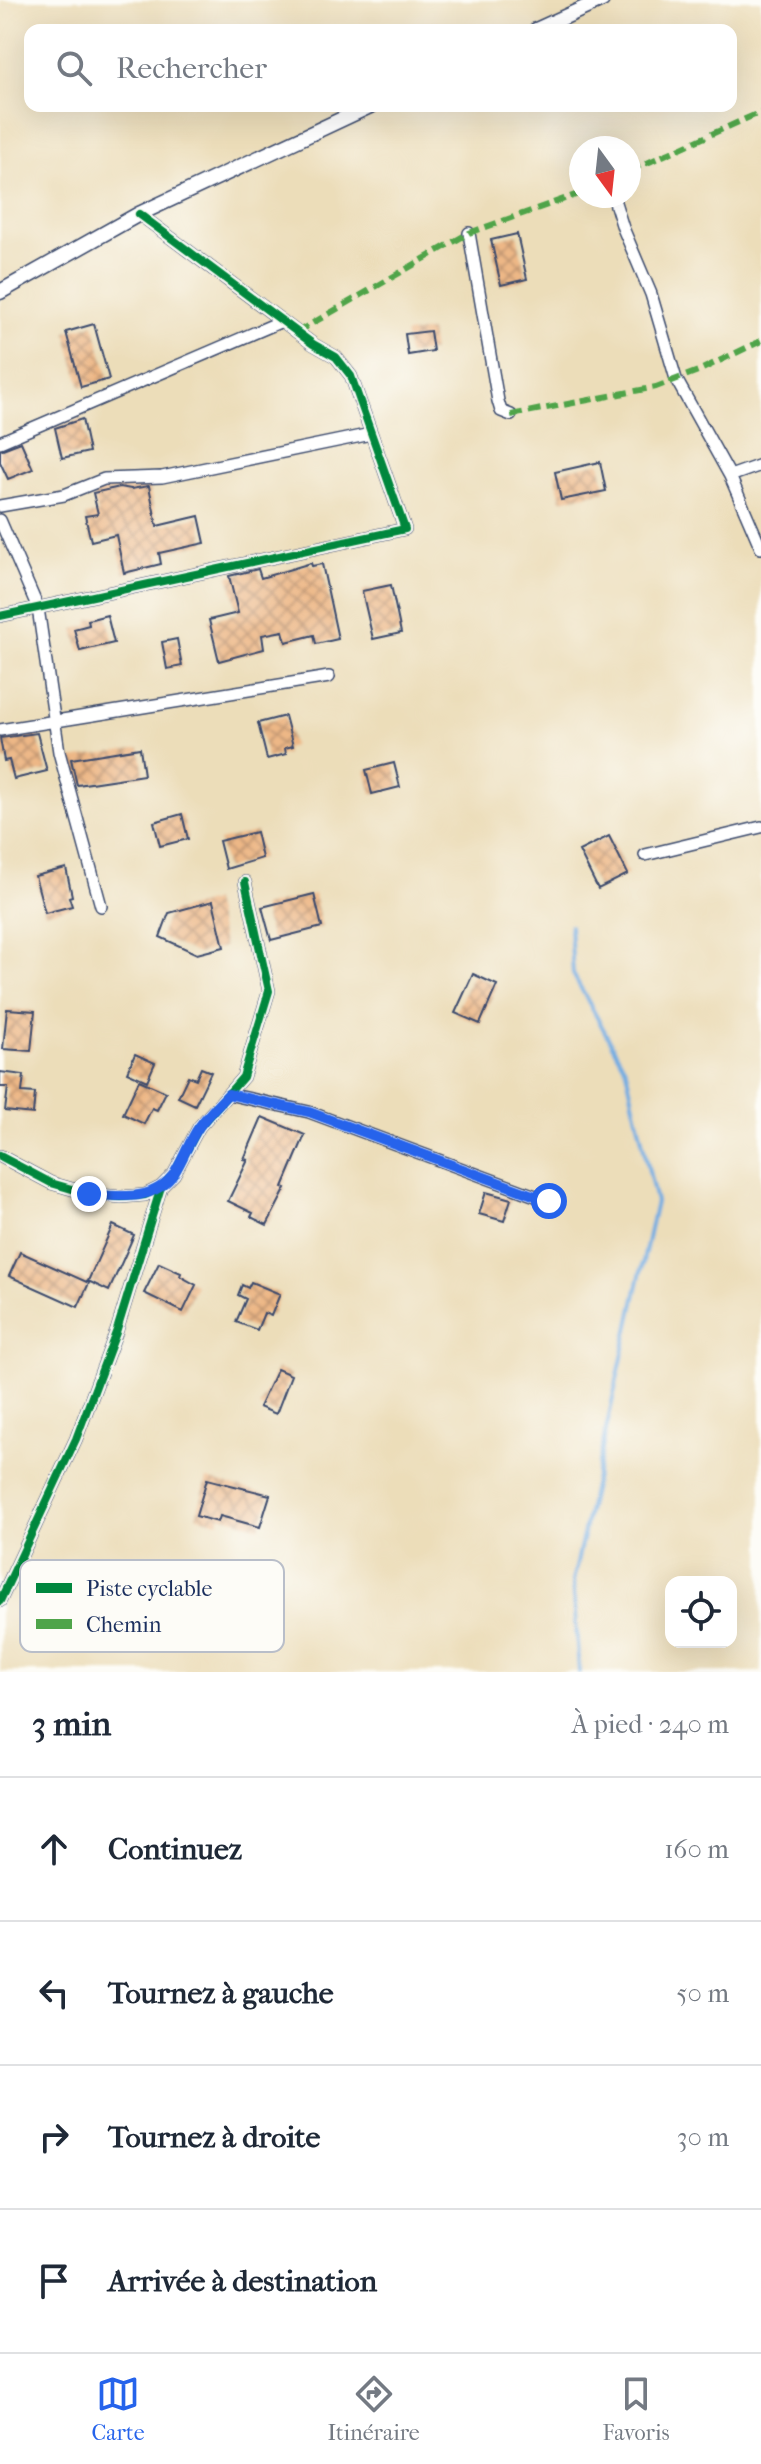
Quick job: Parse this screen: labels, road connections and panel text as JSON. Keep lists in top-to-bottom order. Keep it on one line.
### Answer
{"legend":["Piste cyclable","Chemin"],"north":"bottom","page":{"search":"Rechercher","heading":["3 min","À pied · 240 m"],"list":[["Continuez","160 m"],["Tournez à gauche","50 m"],["Tournez à droite","30 m"],"Arrivée à destination"],"nav":["Carte","Itinéraire","Favoris"]}}
